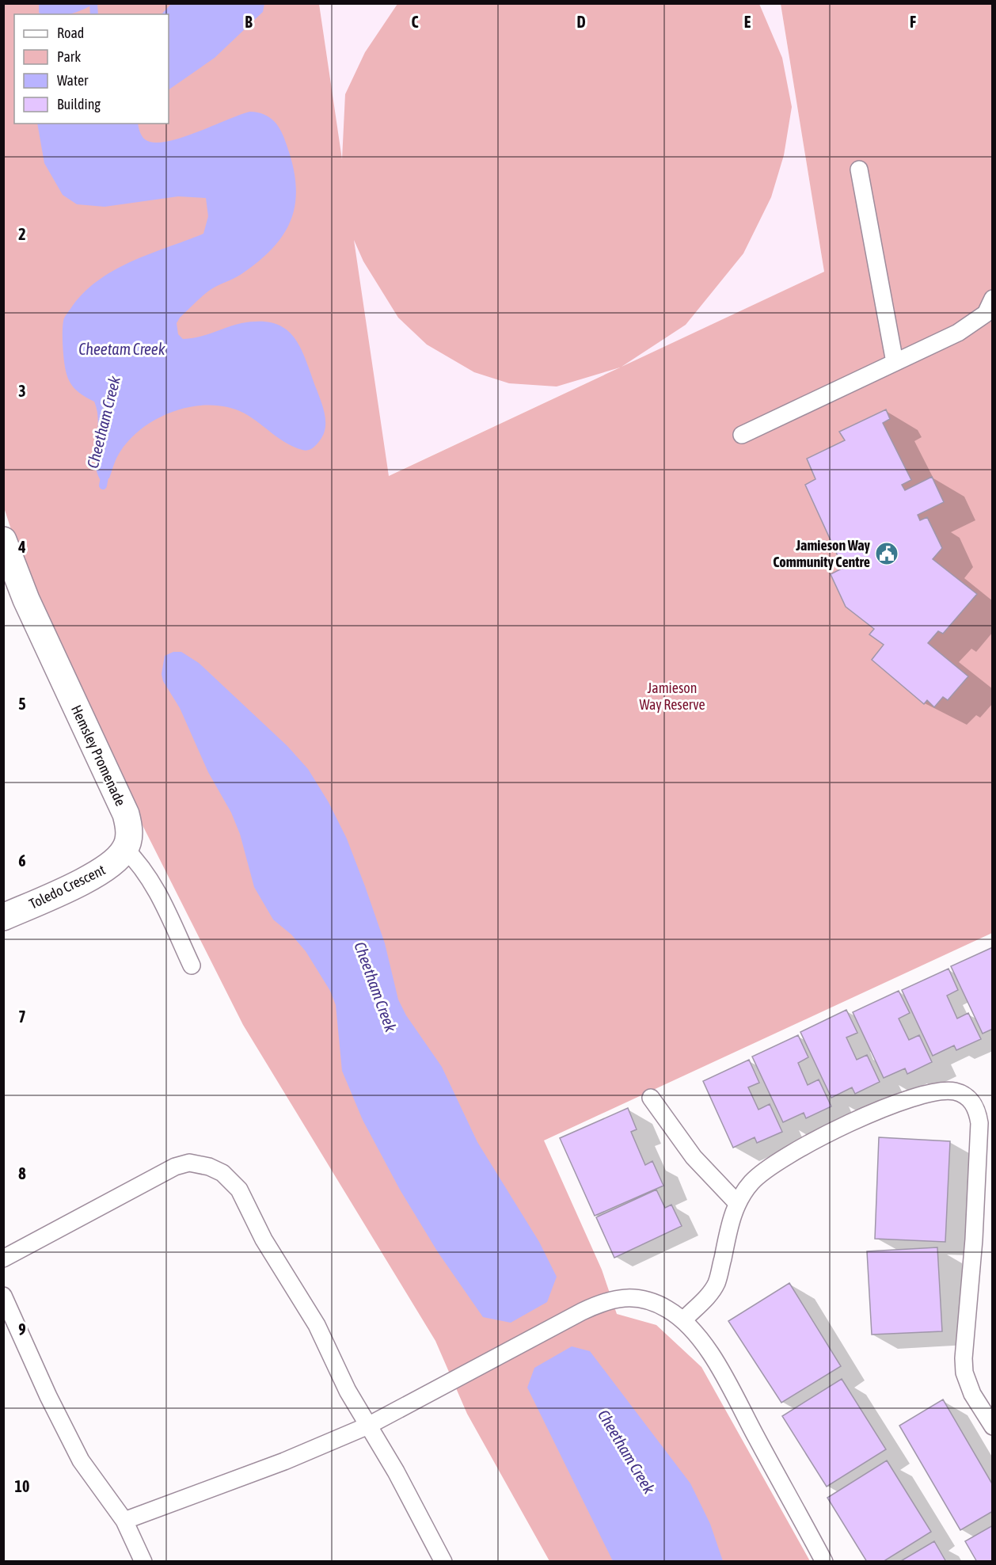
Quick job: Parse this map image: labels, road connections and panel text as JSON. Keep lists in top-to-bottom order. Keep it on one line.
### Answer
{"streets":{"street":["Hemsley Promenade","Toledo Crescent"]},"crossings":[["Hemsley Promenade","Toledo Crescent"]],"water":["Cheetam Creek","Cheetham Creek"],"parks":["Jamieson Way Reserve"],"places":{"public building":["Jamieson Way Community Centre"]},"legend":["Road","Park","Water","Building"],"grid":{"columns":["B","C","D","E","F"],"rows":["2","3","4","5","6","7","8","9","10"]}}
